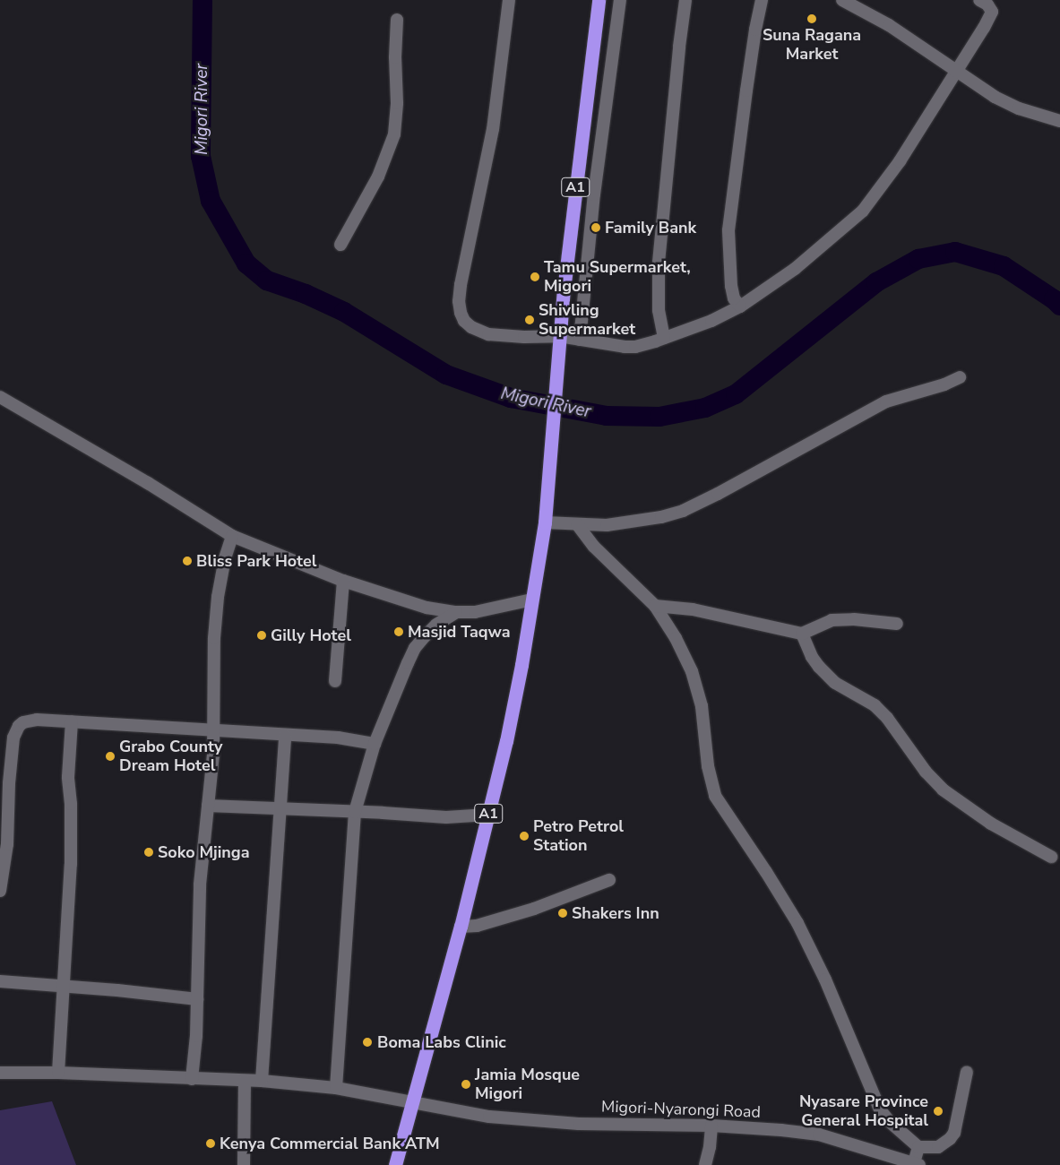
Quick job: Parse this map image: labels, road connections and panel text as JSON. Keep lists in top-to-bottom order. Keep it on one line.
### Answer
{"streets":{"highway":["A1"],"street":["Migori-Nyarongi Road"]},"crossings":[["A1","Migori-Nyarongi Road"]],"water":["Migori River"],"places":["Suna Ragana Market","Family Bank","Tamu Supermarket, Migori","Shivling Supermarket","Bliss Park Hotel","Masjid Taqwa","Gilly Hotel","Grabo County Dream Hotel","Petro Petrol Station","Soko Mjinga","Shakers Inn","Boma Labs Clinic","Jamia Mosque Migori","Nyasare Province General Hospital","Kenya Commercial Bank ATM"]}
